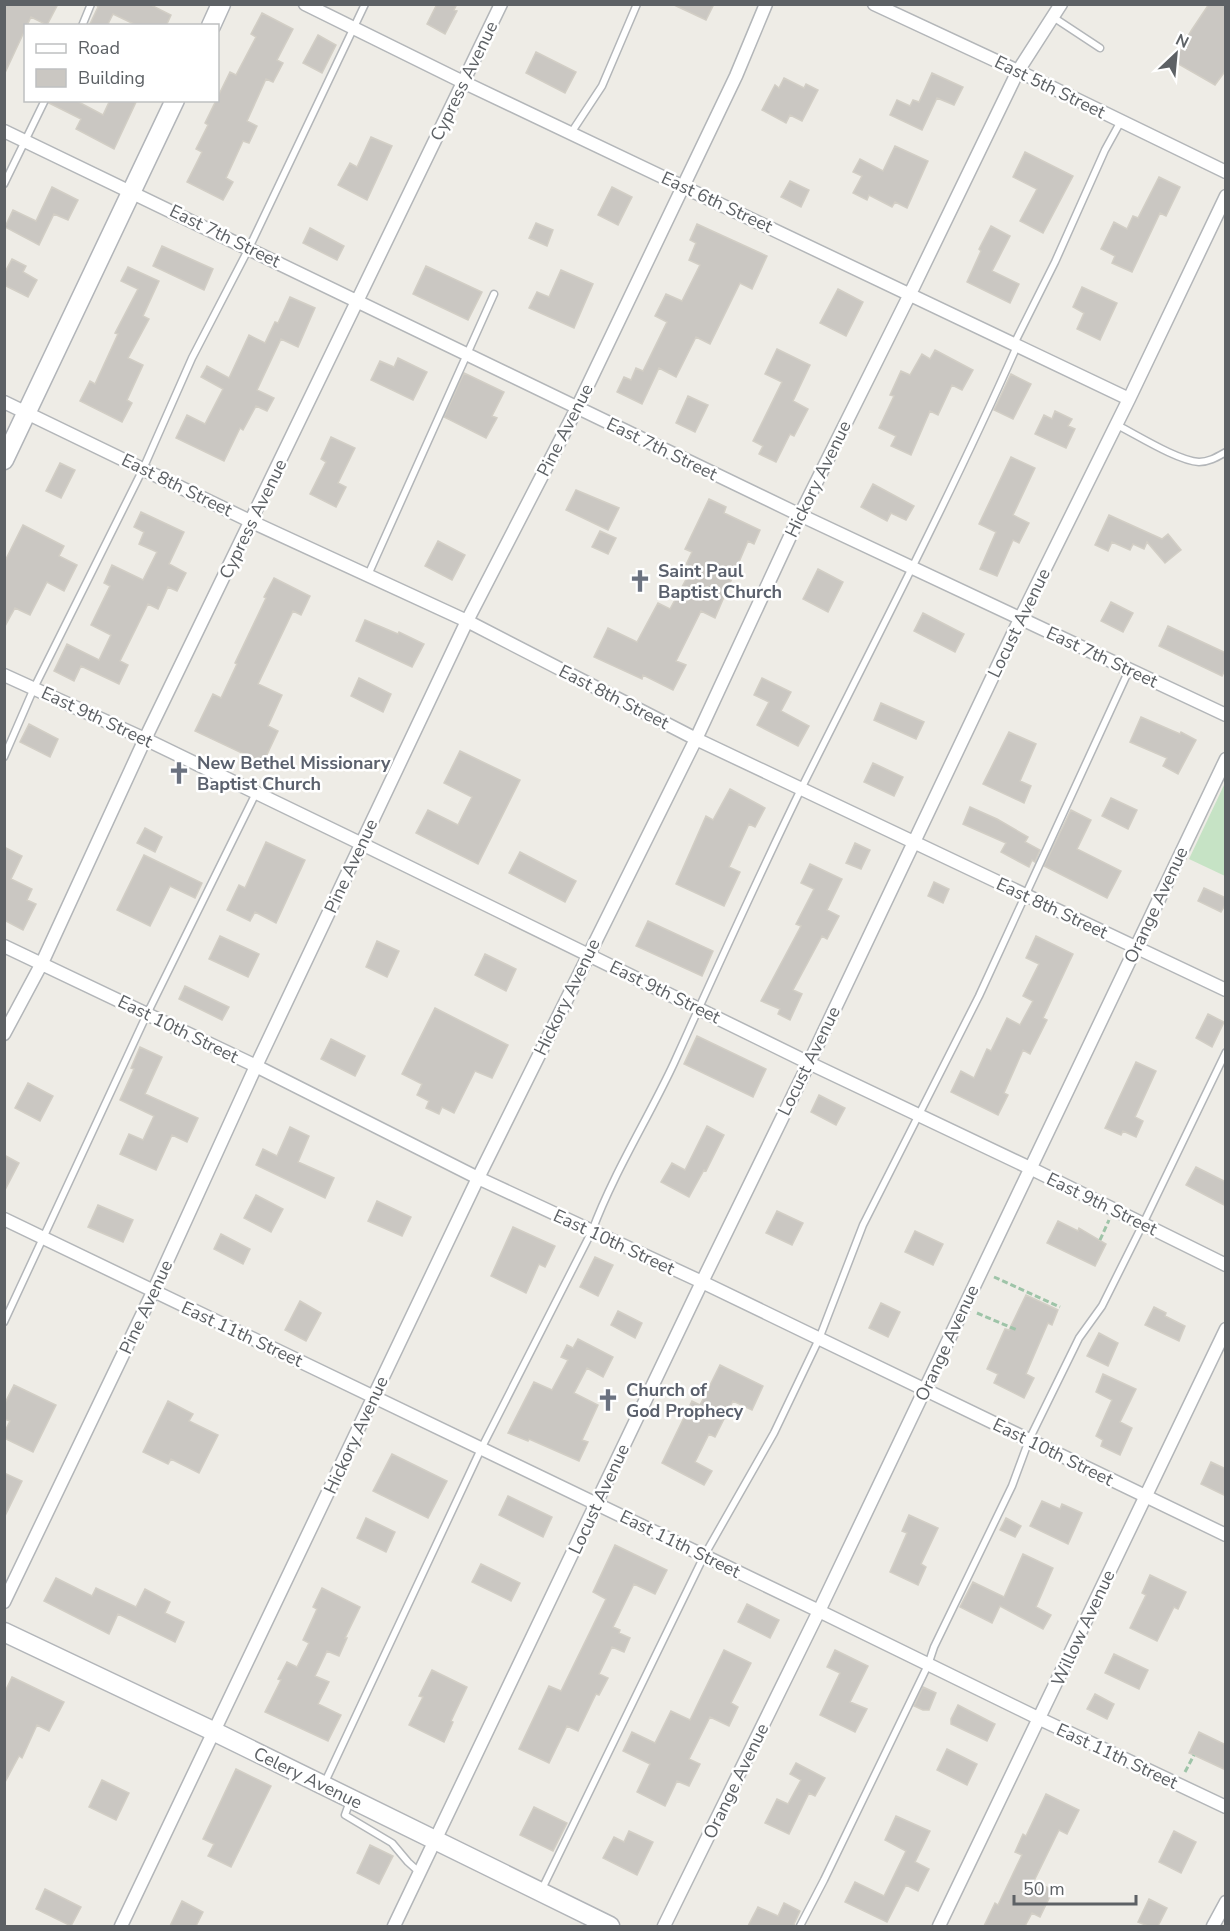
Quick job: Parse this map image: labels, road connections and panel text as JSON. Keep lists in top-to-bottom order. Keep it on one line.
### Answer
{"streets":{"main road":["Celery Avenue"],"street":["Cypress Avenue","East 5th Street","East 6th Street","East 7th Street","Pine Avenue","Hickory Avenue","East 8th Street","Locust Avenue","East 9th Street","Orange Avenue","East 10th Street","East 11th Street","Willow Avenue"]},"crossings":[["Cypress Avenue","East 6th Street"],["Cypress Avenue","East 7th Street"],["Cypress Avenue","East 8th Street"],["Cypress Avenue","East 9th Street"],["Cypress Avenue","East 10th Street"],["East 5th Street","Hickory Avenue"],["East 6th Street","Pine Avenue"],["East 6th Street","Hickory Avenue"],["East 6th Street","Locust Avenue"],["East 7th Street","Pine Avenue"],["East 7th Street","Hickory Avenue"],["East 7th Street","Locust Avenue"],["Pine Avenue","East 8th Street"],["Pine Avenue","East 9th Street"],["Pine Avenue","East 10th Street"],["Pine Avenue","East 11th Street"],["Hickory Avenue","East 8th Street"],["Hickory Avenue","East 9th Street"],["Hickory Avenue","East 10th Street"],["Hickory Avenue","East 11th Street"],["Hickory Avenue","Celery Avenue"],["East 8th Street","Locust Avenue"],["East 8th Street","Orange Avenue"],["Locust Avenue","East 9th Street"],["Locust Avenue","East 10th Street"],["Locust Avenue","East 11th Street"],["Locust Avenue","Celery Avenue"],["East 9th Street","Orange Avenue"],["Orange Avenue","East 10th Street"],["Orange Avenue","East 11th Street"],["East 10th Street","Willow Avenue"],["East 11th Street","Willow Avenue"]],"places":{"church":["Saint Paul Baptist Church","New Bethel Missionary Baptist Church","Church of God Prophecy"]},"legend":["Road","Building"],"scale_bar":"50 m","north":"top right"}
